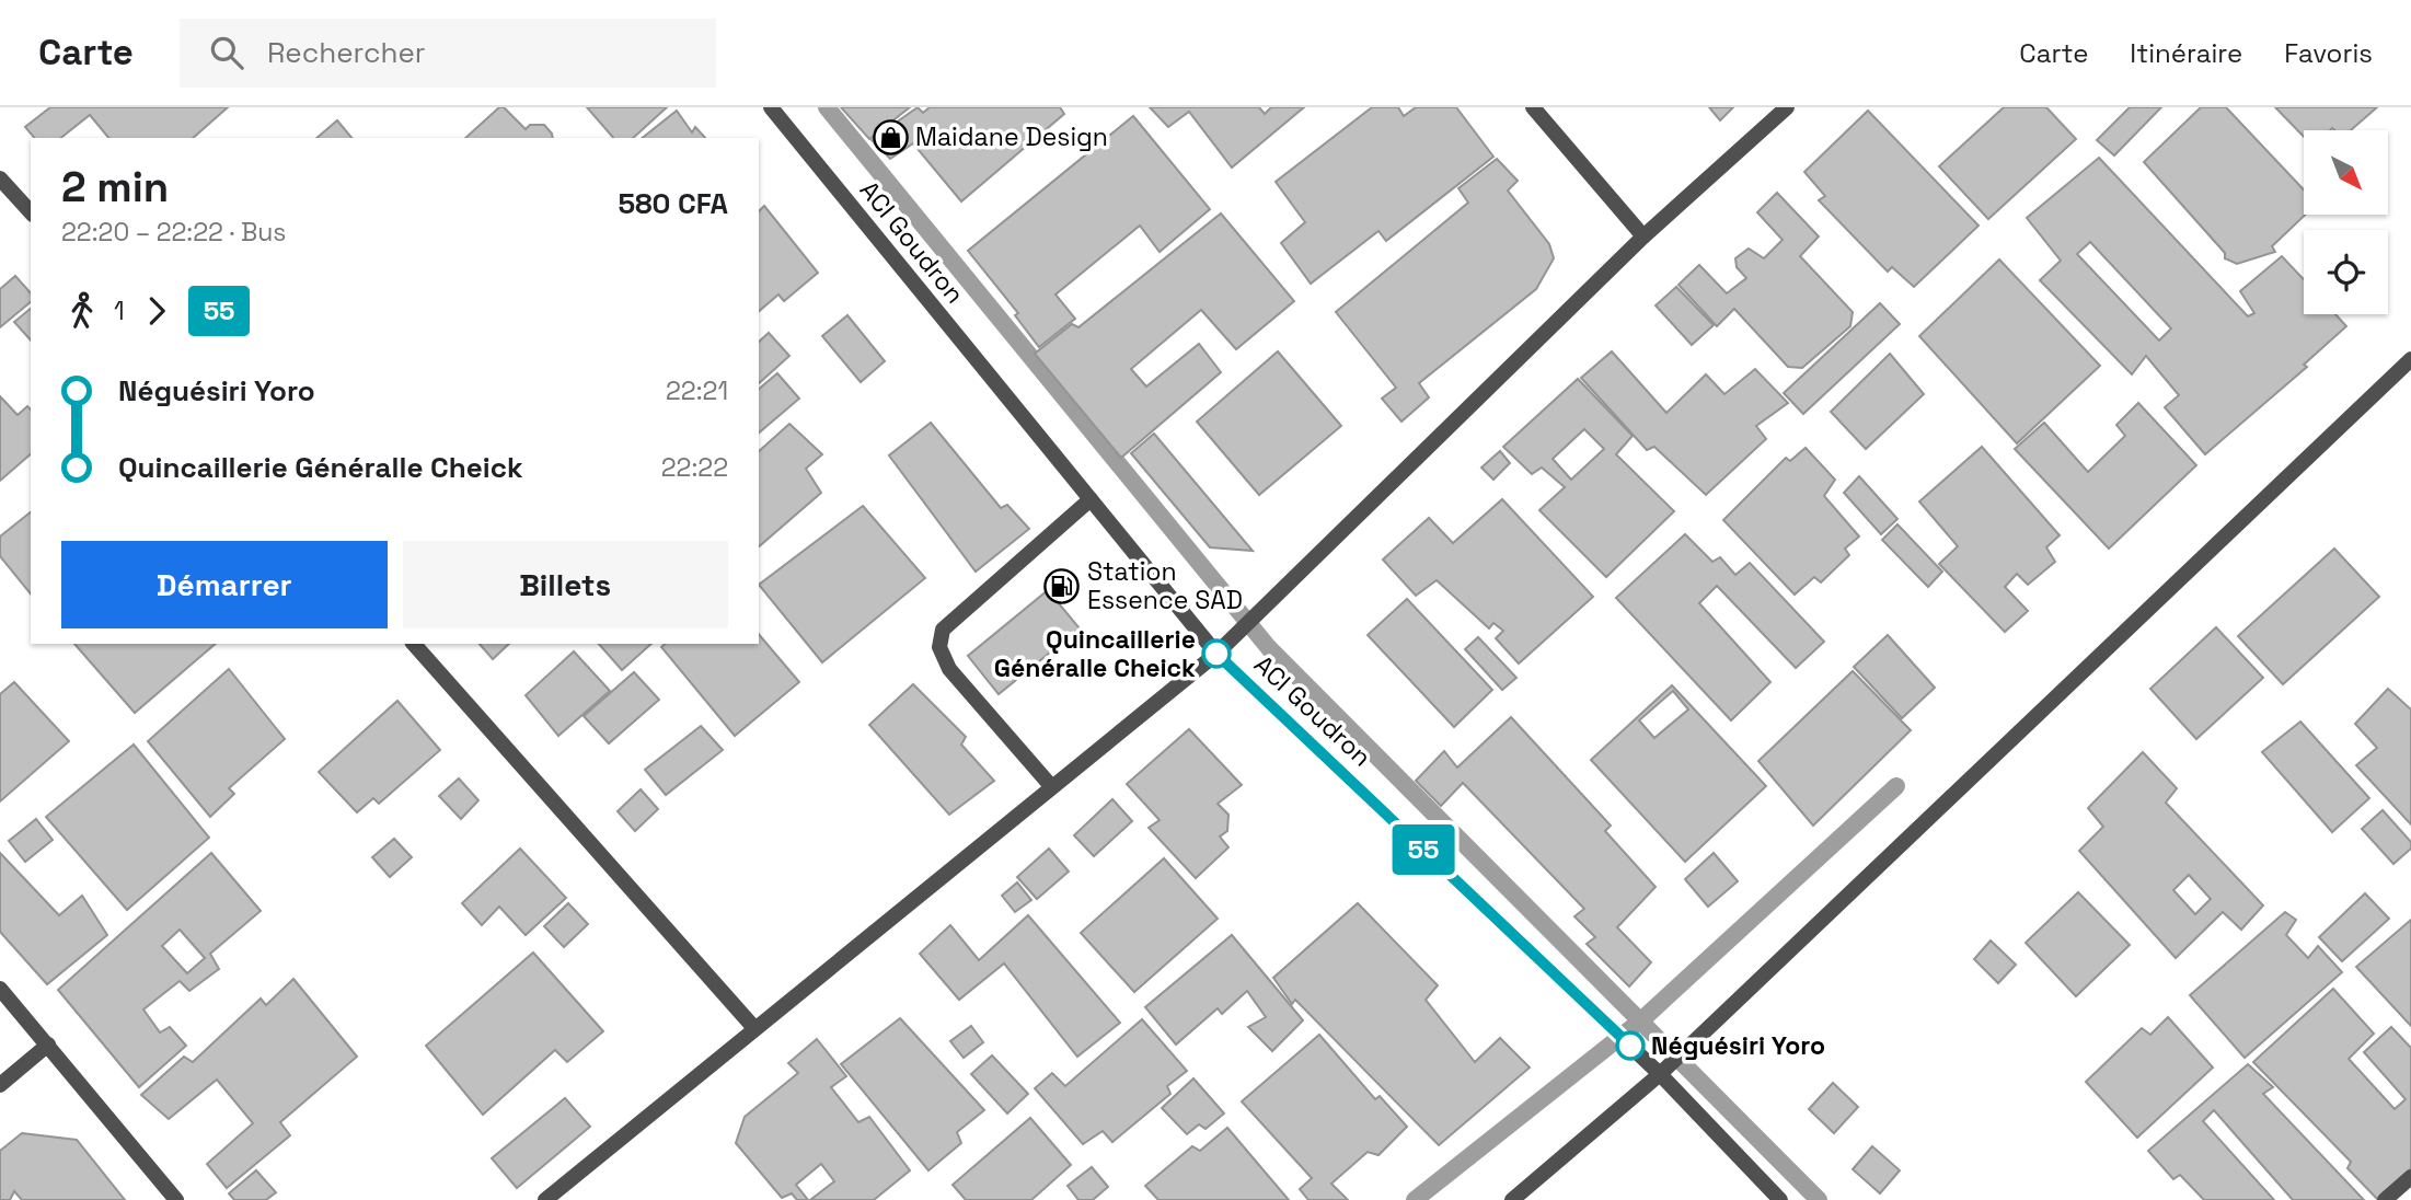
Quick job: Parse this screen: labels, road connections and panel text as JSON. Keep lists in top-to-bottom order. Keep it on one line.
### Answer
{"streets":{"street":["ACI Goudron"]},"places":{"shop":["Maidane Design"],"fuel station":["Station Essence SAD"],"other":["Quincaillerie Généralle Cheick","Néguésiri Yoro"]},"lines":["bus line 55"],"north":"bottom right","page":{"header":"Carte","search":"Rechercher","nav":["Carte","Itinéraire","Favoris"],"on_map":"55","heading":["2 min","22:20 – 22:22 · Bus","580 CFA"],"legs":["1","55"],"list":[{"name":"Néguésiri Yoro","value":"22:21"},{"name":"Quincaillerie Généralle Cheick","value":"22:22"}],"buttons":["Démarrer","Billets"]}}
